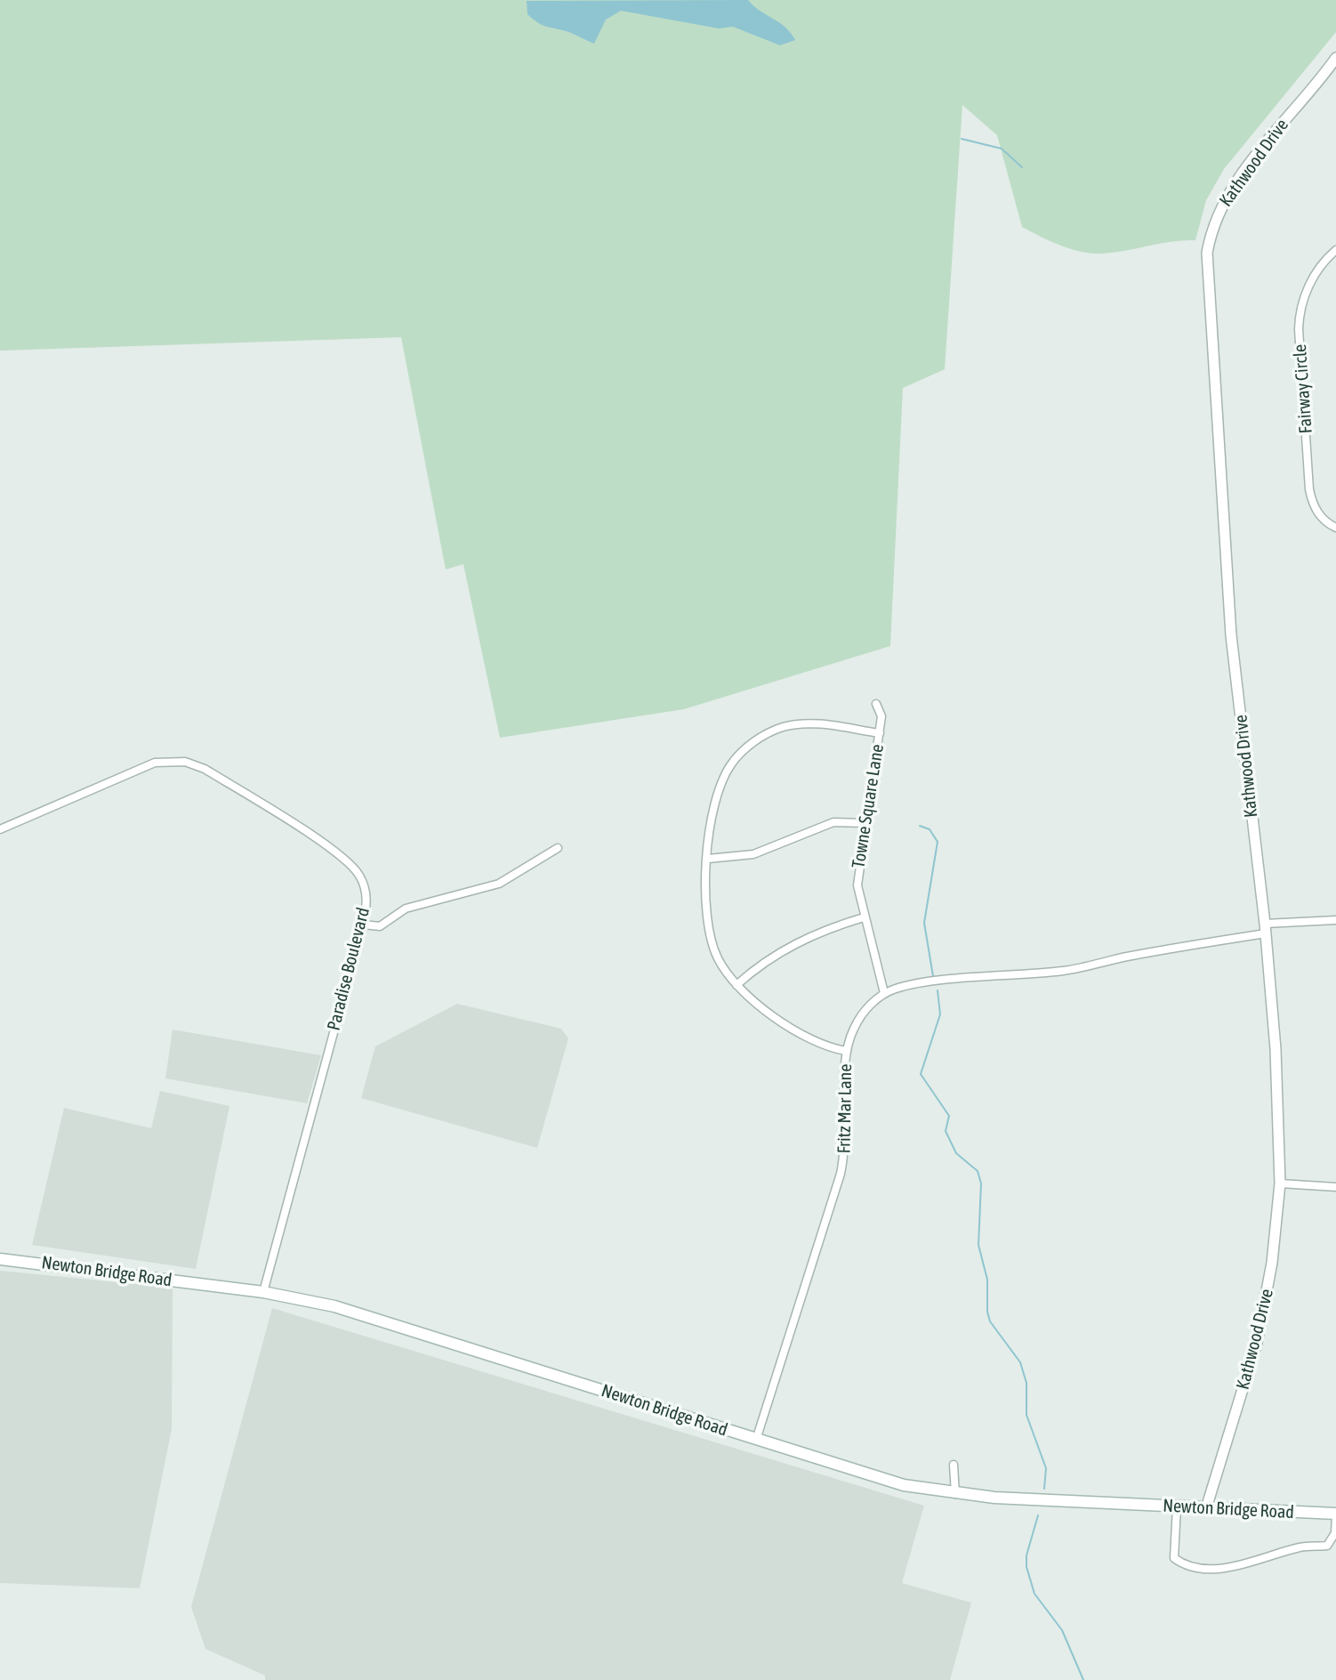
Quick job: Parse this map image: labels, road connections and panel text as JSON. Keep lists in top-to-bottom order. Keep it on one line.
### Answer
{"streets":{"main road":["Newton Bridge Road"],"street":["Kathwood Drive","Fairway Circle","Towne Square Lane","Paradise Boulevard","Fritz Mar Lane"]},"crossings":[["Kathwood Drive","Newton Bridge Road"],["Towne Square Lane","Fritz Mar Lane"],["Paradise Boulevard","Newton Bridge Road"],["Fritz Mar Lane","Newton Bridge Road"]]}
